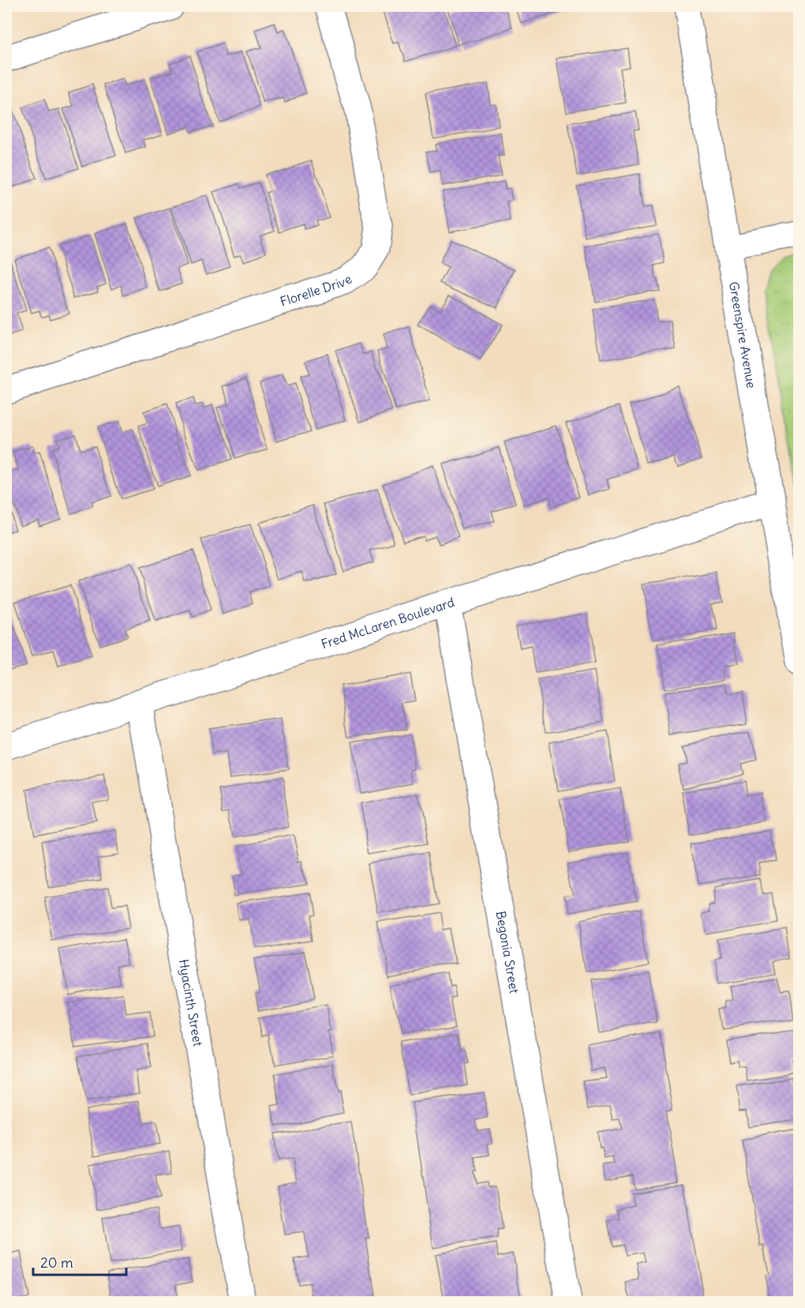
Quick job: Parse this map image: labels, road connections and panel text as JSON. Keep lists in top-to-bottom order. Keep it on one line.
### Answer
{"streets":{"street":["Florelle Drive","Greenspire Avenue","Fred McLaren Boulevard","Begonia Street","Hyacinth Street"]},"crossings":[["Greenspire Avenue","Fred McLaren Boulevard"],["Fred McLaren Boulevard","Begonia Street"],["Fred McLaren Boulevard","Hyacinth Street"]],"scale_bar":"20 m"}
